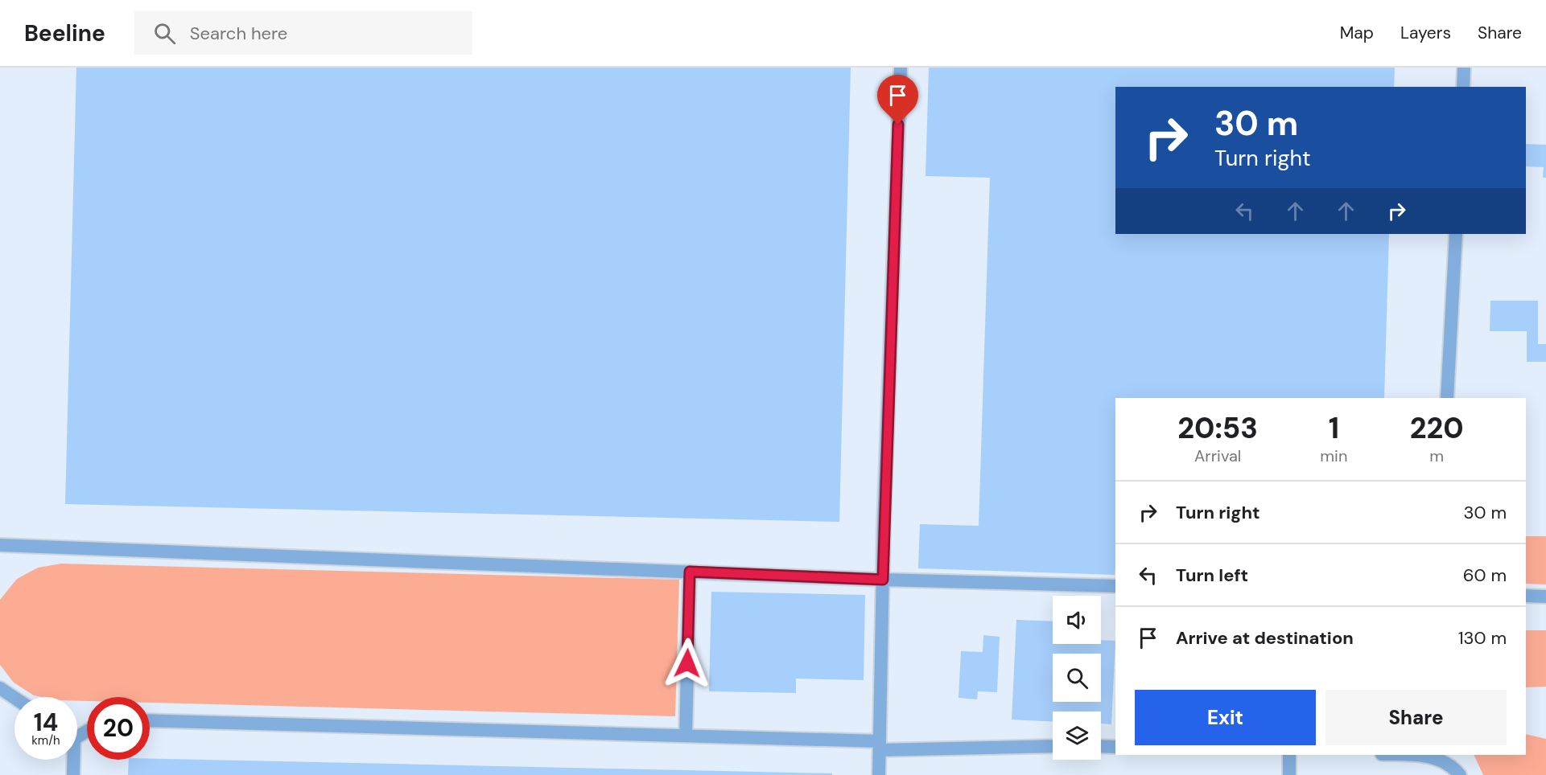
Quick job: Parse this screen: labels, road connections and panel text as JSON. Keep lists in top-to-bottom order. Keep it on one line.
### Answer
{"page":{"header":"Beeline","search":"Search here","nav":["Map","Layers","Share"],"turn":["30 m","Turn right"],"eta":["20:53","Arrival","1","min","220","m"],"list":[{"name":"Turn right","value":"30 m"},{"name":"Turn left","value":"60 m"},{"name":"Arrive at destination","value":"130 m"}],"buttons":["Exit","Share"],"speed":"14 km/h","limit":"20"}}
